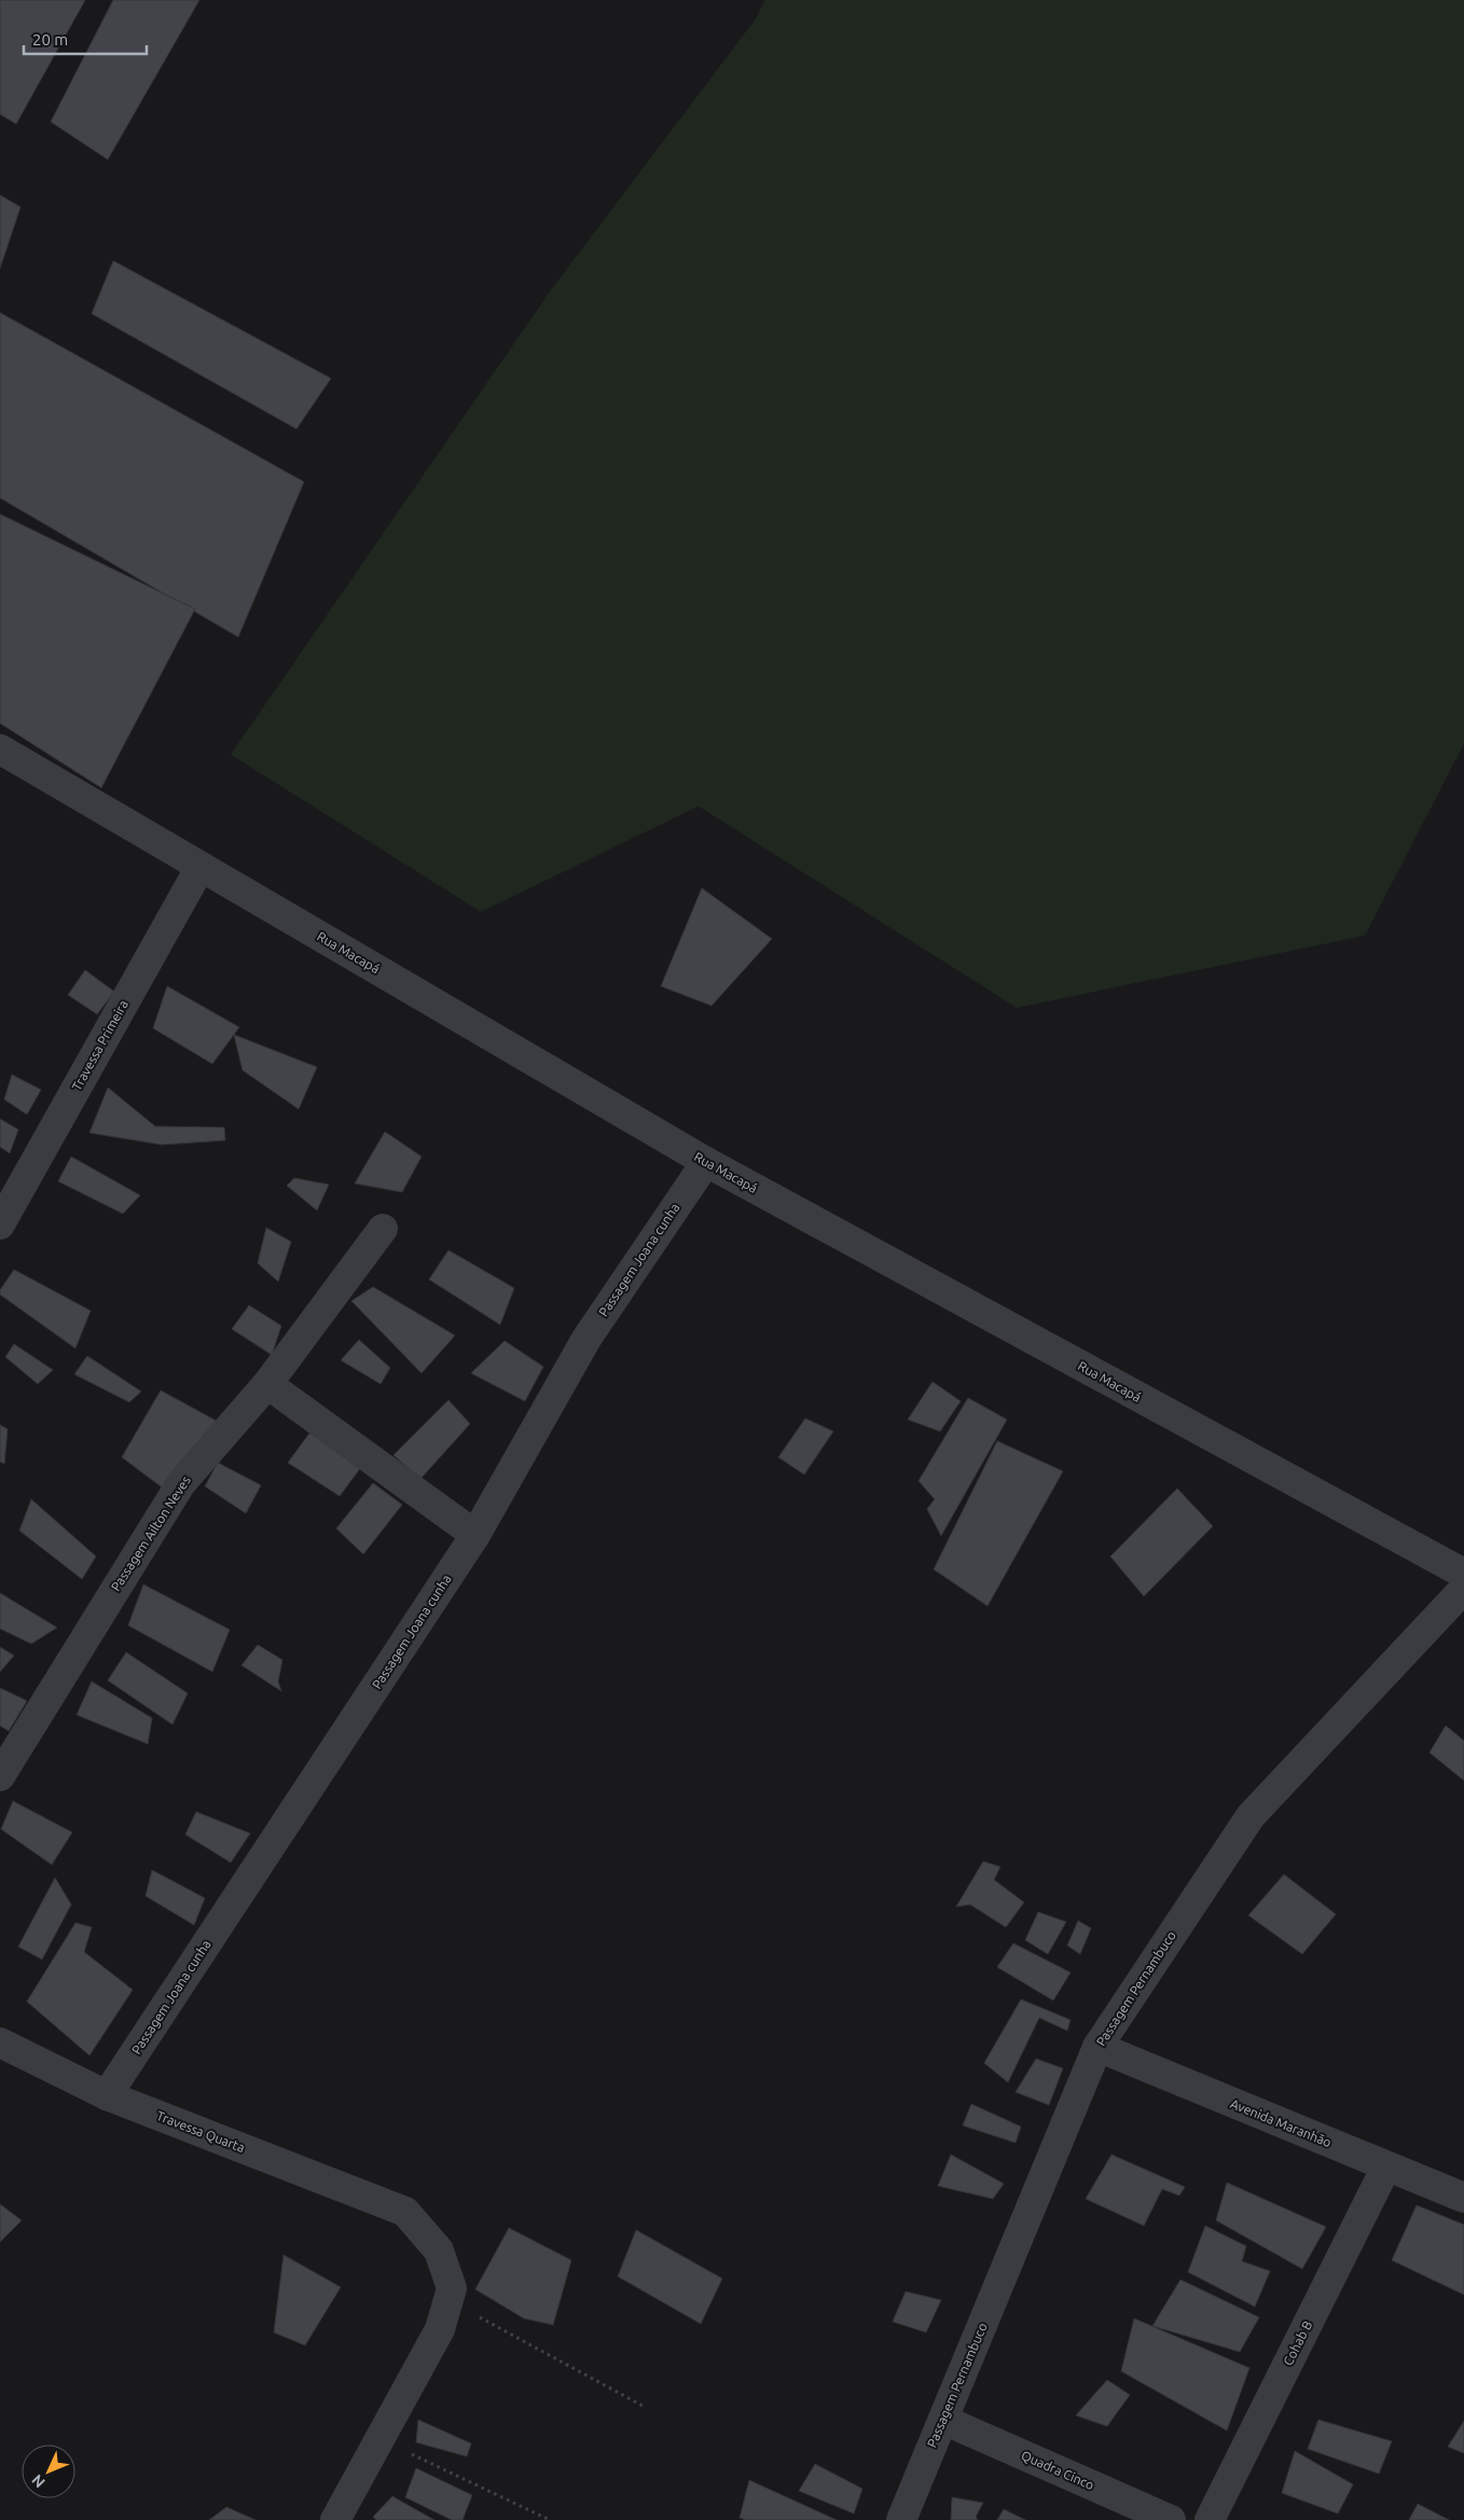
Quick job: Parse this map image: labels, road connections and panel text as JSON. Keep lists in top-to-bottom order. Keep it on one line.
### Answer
{"streets":{"street":["Rua Macapá","Travessa Primeira","Passagem Joana cunha","Passagem Ailton Neves","Passagem Pernambuco","Avenida Maranhão","Travessa Quarta","Cohab B","Quadra Cinco"]},"crossings":[["Rua Macapá","Travessa Primeira"],["Rua Macapá","Passagem Joana cunha"],["Passagem Joana cunha","Travessa Quarta"],["Passagem Pernambuco","Avenida Maranhão"],["Passagem Pernambuco","Quadra Cinco"],["Avenida Maranhão","Cohab B"]],"scale_bar":"20 m","north":"bottom left"}
